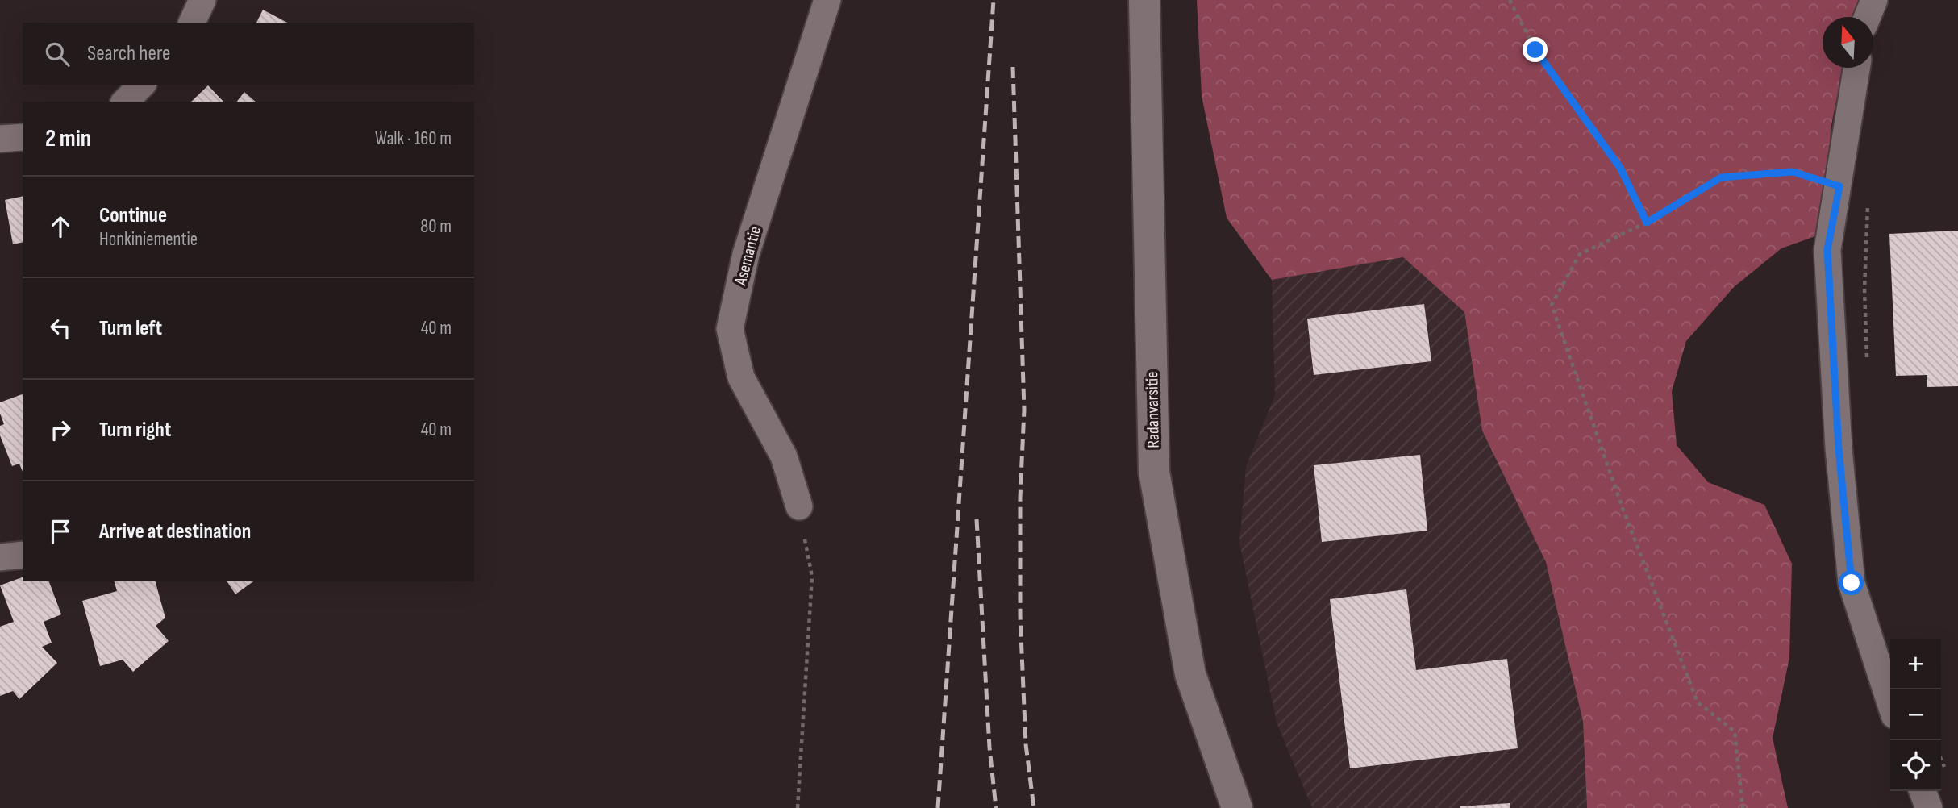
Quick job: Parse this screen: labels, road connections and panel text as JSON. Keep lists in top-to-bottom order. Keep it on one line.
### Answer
{"streets":{"street":["Asemantie","Radanvarsitie"]},"north":"top","page":{"search":"Search here","heading":["2 min","Walk · 160 m"],"list":[["Continue","Honkiniementie","80 m"],["Turn left","40 m"],["Turn right","40 m"],"Arrive at destination"],"map_buttons":["+","−"]}}
